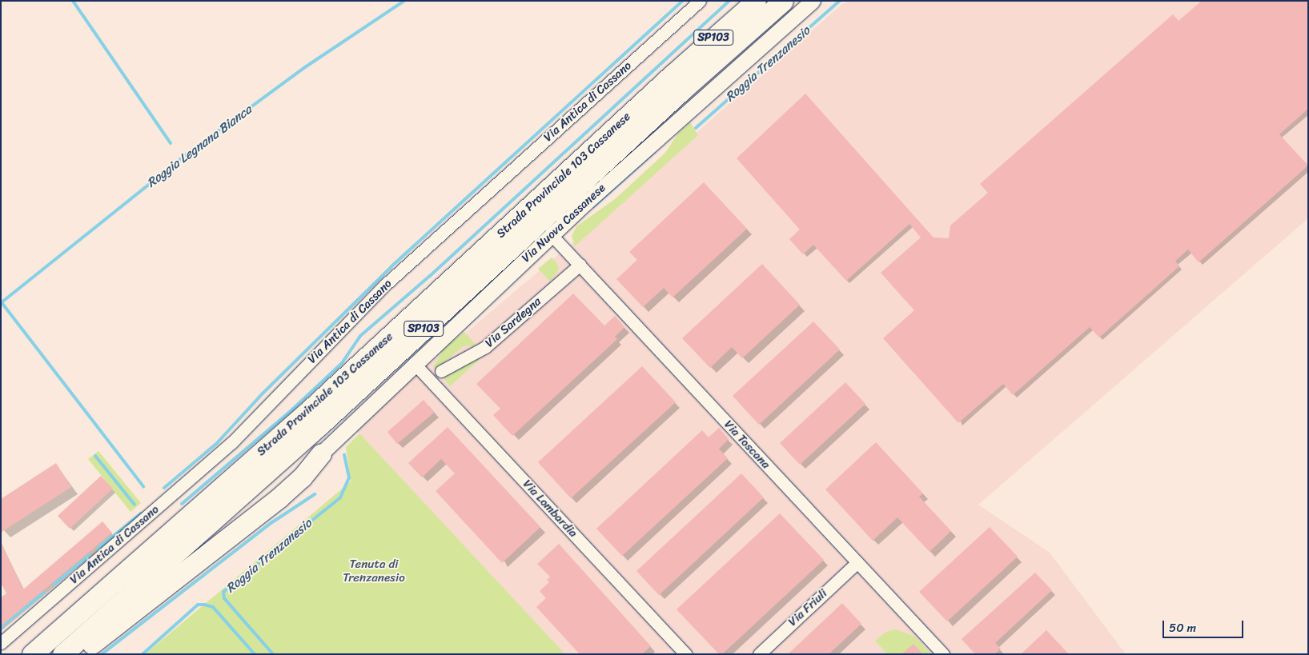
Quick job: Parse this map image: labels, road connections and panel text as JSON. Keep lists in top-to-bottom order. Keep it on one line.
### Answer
{"streets":{"highway":["SP103","Strada Provinciale 103 Cassanese"],"street":["Via Antica di Cassano","Via Nuova Cassanese","Via Sardegna","Via Toscana","Via Lombardia","Via Friuli"]},"crossings":[["SP103","Strada Provinciale 103 Cassanese"],["SP103","Via Nuova Cassanese"],["Via Nuova Cassanese","Via Toscana"],["Via Nuova Cassanese","Via Lombardia"],["Via Sardegna","Via Toscana"],["Via Toscana","Via Friuli"]],"water":["Roggia Trenzanesio","Roggia Legnana Bianca"],"parks":["Tenuta di Trenzanesio"],"scale_bar":"50 m"}
